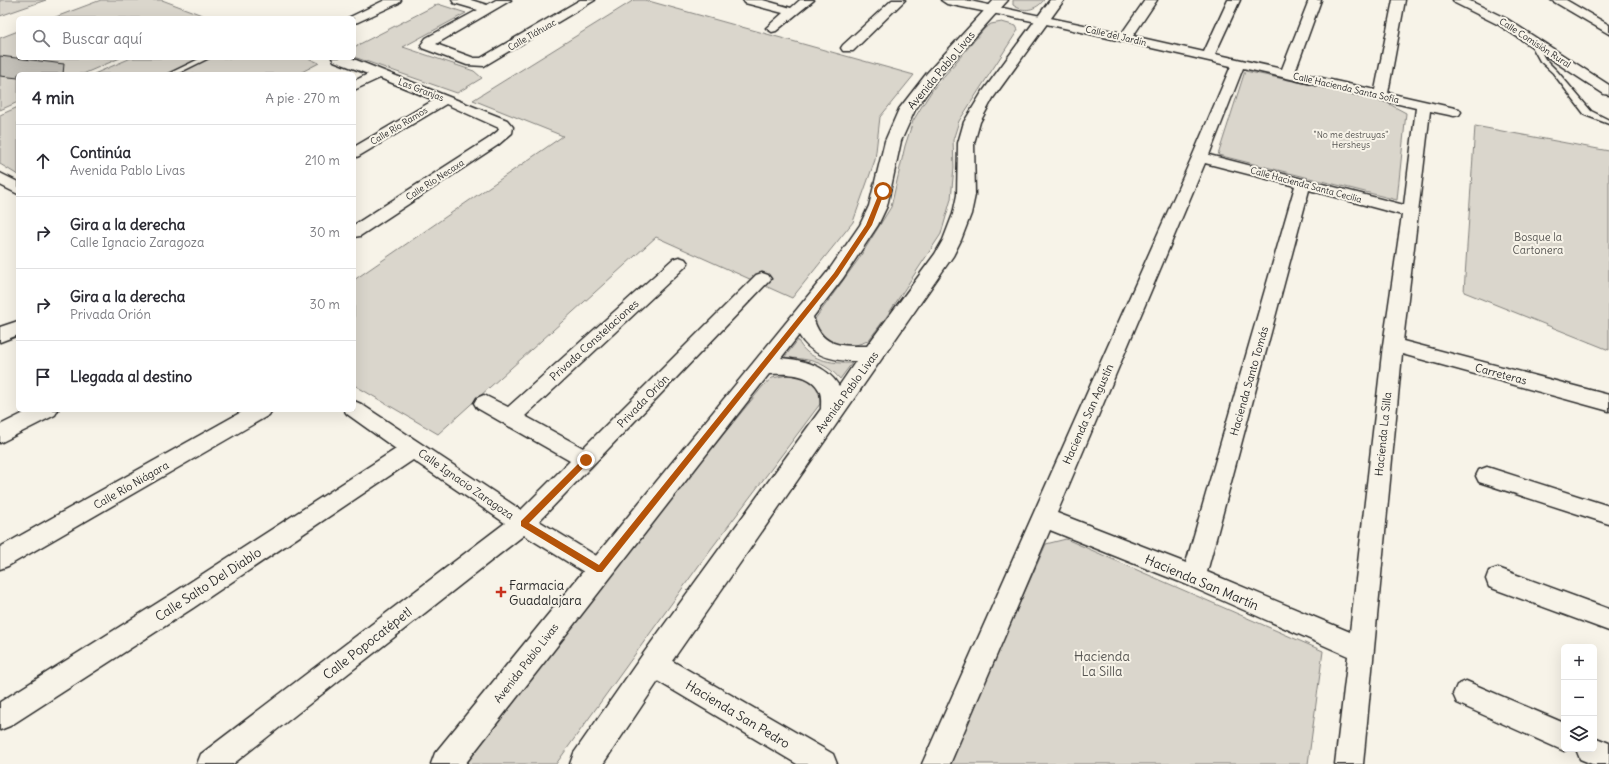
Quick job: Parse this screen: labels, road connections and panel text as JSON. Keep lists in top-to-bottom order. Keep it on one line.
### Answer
{"streets":{"main road":["Avenida Pablo Livas"],"street":["Calle Tláhuac","Calle del Jardín","Calle Comisión Rural","Calle Hacienda Santa Sofía","Las Granjas","Calle Río Ramos","Calle Río Necaxa","Calle Hacienda Santa Cecilia","Privada Constelaciones","Carreteras","Hacienda Santo Tomás","Privada Orión","Hacienda San Agustín","Hacienda La Silla","Calle Ignacio Zaragoza","Calle Río Niágara","Hacienda San Martín","Calle Salto Del Diablo","Calle Popocatépetl","Hacienda San Pedro"]},"crossings":[["Calle del Jardín","Avenida Pablo Livas"],["Calle del Jardín","Calle Hacienda Santa Sofía"],["Calle del Jardín","Hacienda San Agustín"],["Avenida Pablo Livas","Calle Ignacio Zaragoza"],["Avenida Pablo Livas","Hacienda San Pedro"],["Calle Hacienda Santa Sofía","Hacienda San Agustín"],["Calle Hacienda Santa Sofía","Hacienda La Silla"],["Las Granjas","Calle Río Ramos"],["Las Granjas","Calle Río Necaxa"],["Calle Hacienda Santa Cecilia","Hacienda Santo Tomás"],["Calle Hacienda Santa Cecilia","Hacienda San Agustín"],["Calle Hacienda Santa Cecilia","Hacienda La Silla"],["Carreteras","Hacienda La Silla"],["Hacienda Santo Tomás","Hacienda San Martín"],["Privada Orión","Calle Ignacio Zaragoza"],["Privada Orión","Calle Popocatépetl"],["Hacienda San Agustín","Hacienda San Martín"],["Hacienda La Silla","Hacienda San Martín"],["Calle Ignacio Zaragoza","Calle Salto Del Diablo"],["Calle Ignacio Zaragoza","Calle Popocatépetl"]],"parks":["\"No me destruyas\" Hersheys","Bosque la Cartonera","Hacienda La Silla"],"places":{"health":["Farmacia Guadalajara"]},"page":{"search":"Buscar aquí","heading":["4 min","A pie · 270 m"],"list":[["Continúa","Avenida Pablo Livas","210 m"],["Gira a la derecha","Calle Ignacio Zaragoza","30 m"],["Gira a la derecha","Privada Orión","30 m"],"Llegada al destino"],"map_buttons":["+","−"]}}
